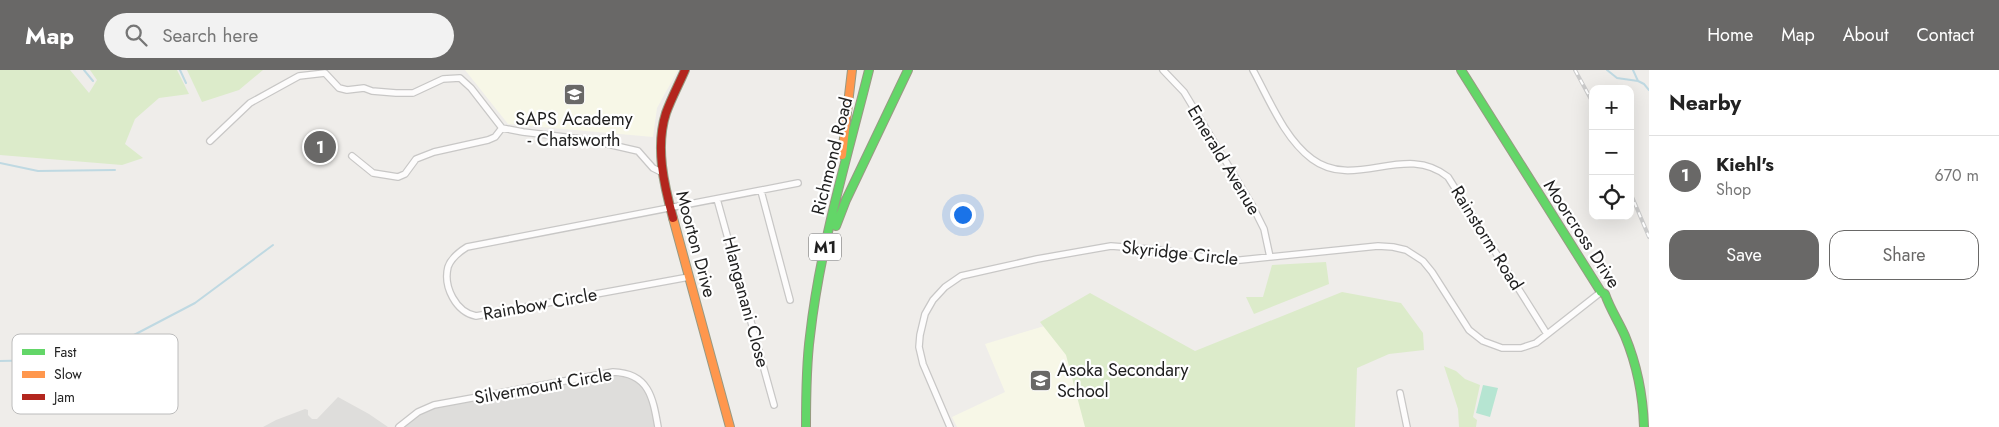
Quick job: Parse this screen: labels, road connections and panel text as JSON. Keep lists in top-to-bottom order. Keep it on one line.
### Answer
{"streets":{"main road":["Richmond Road","Moorcross Drive","Moorton Drive","M1"],"street":["Emerald Avenue","Rainstorm Road","Skyridge Circle","Hlanganani Close","Rainbow Circle","Silvermount Circle"]},"crossings":[["Emerald Avenue","Skyridge Circle"],["Moorcross Drive","Skyridge Circle"],["Rainstorm Road","Skyridge Circle"],["Moorton Drive","Rainbow Circle"],["Hlanganani Close","Rainbow Circle"]],"places":{"school or university":["SAPS Academy - Chatsworth","Asoka Secondary School"]},"legend":["Fast","Slow","Jam"],"page":{"header":"Map","search":"Search here","nav":["Home","Map","About","Contact"],"heading":"Nearby","map_buttons":["+","−"],"pins":"1","list":[{"mark":"1","name":"Kiehl's","note":"Shop","value":"670 m"}],"buttons":["Save","Share"]}}
